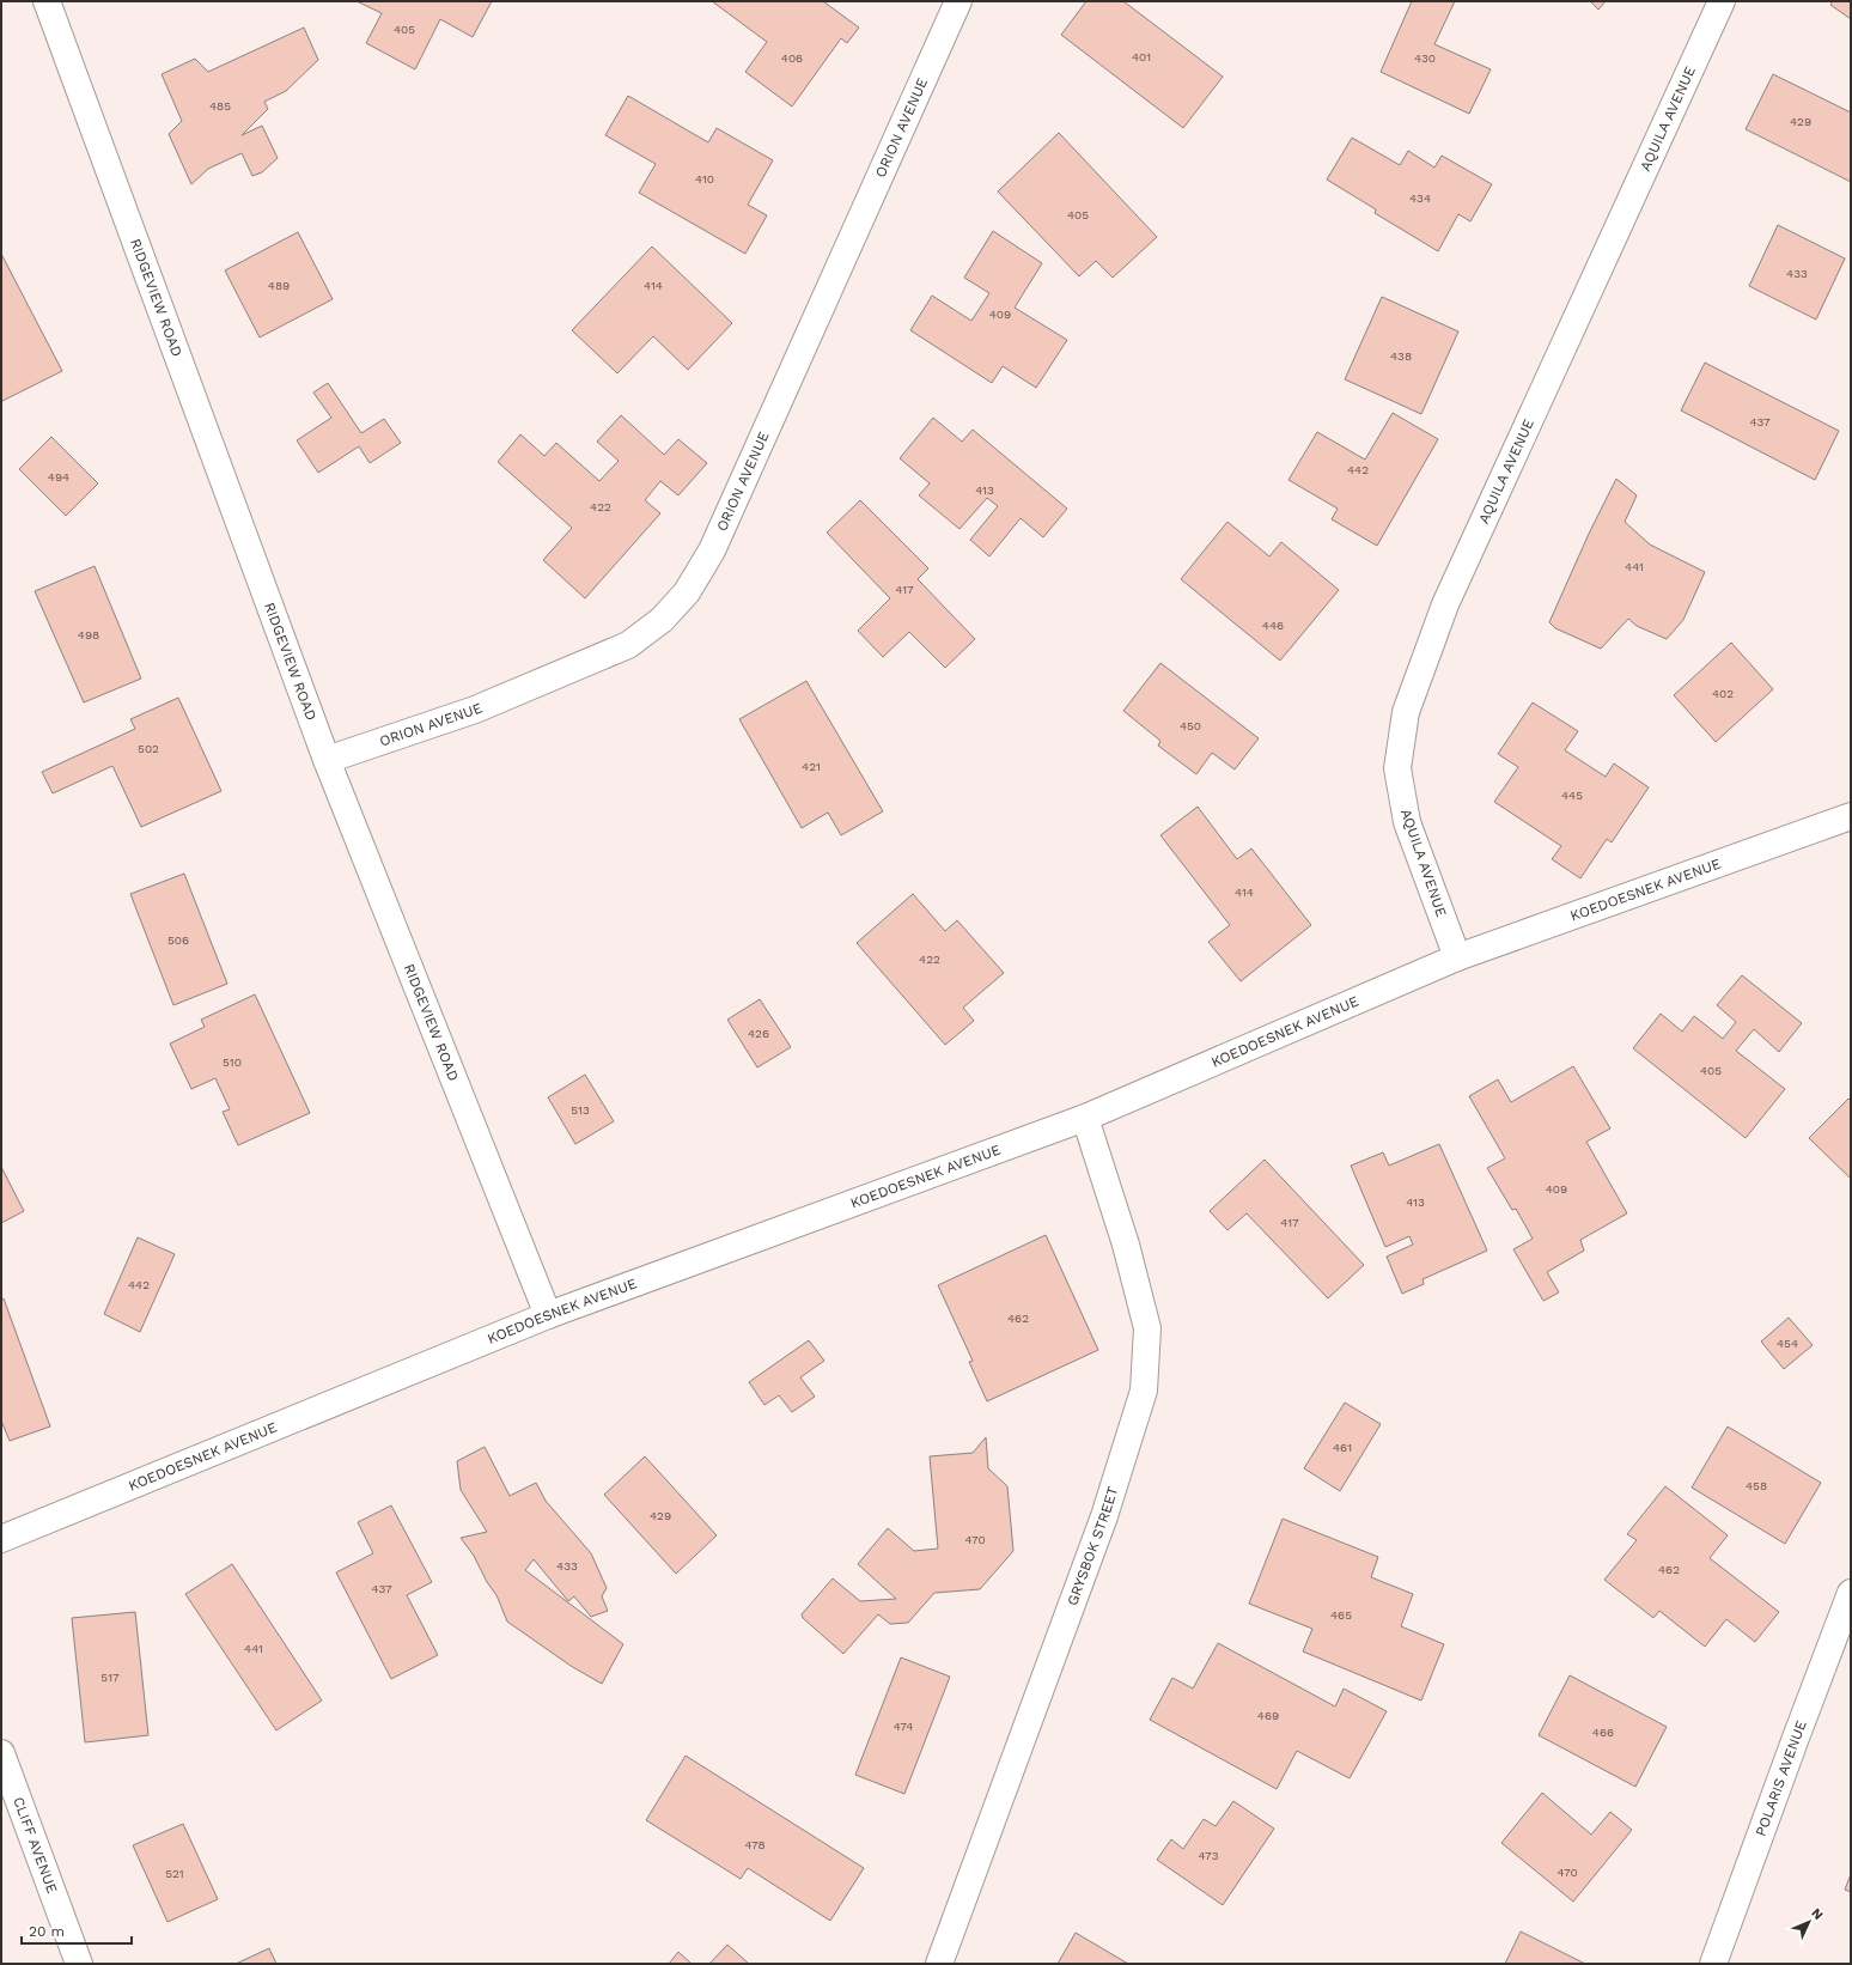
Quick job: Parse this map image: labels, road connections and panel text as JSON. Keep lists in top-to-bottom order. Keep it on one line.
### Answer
{"streets":{"street":["AQUILA AVENUE","ORION AVENUE","RIDGEVIEW ROAD","KOEDOESNEK AVENUE","GRYSBOK STREET","POLARIS AVENUE","CLIFF AVENUE"]},"crossings":[["AQUILA AVENUE","KOEDOESNEK AVENUE"],["ORION AVENUE","RIDGEVIEW ROAD"],["RIDGEVIEW ROAD","KOEDOESNEK AVENUE"],["KOEDOESNEK AVENUE","GRYSBOK STREET"]],"house_numbers":["405","401","406","430","485","429","410","434","405","433","489","414","409","438","437","442","494","413","422","441","417","446","498","402","450","502","421","445","414","506","422","426","510","405","513","409","413","417","442","462","454","461","458","429","470","433","462","437","465","441","517","469","474","466","478","473","470","521"],"scale_bar":"20 m","north":"top right"}
